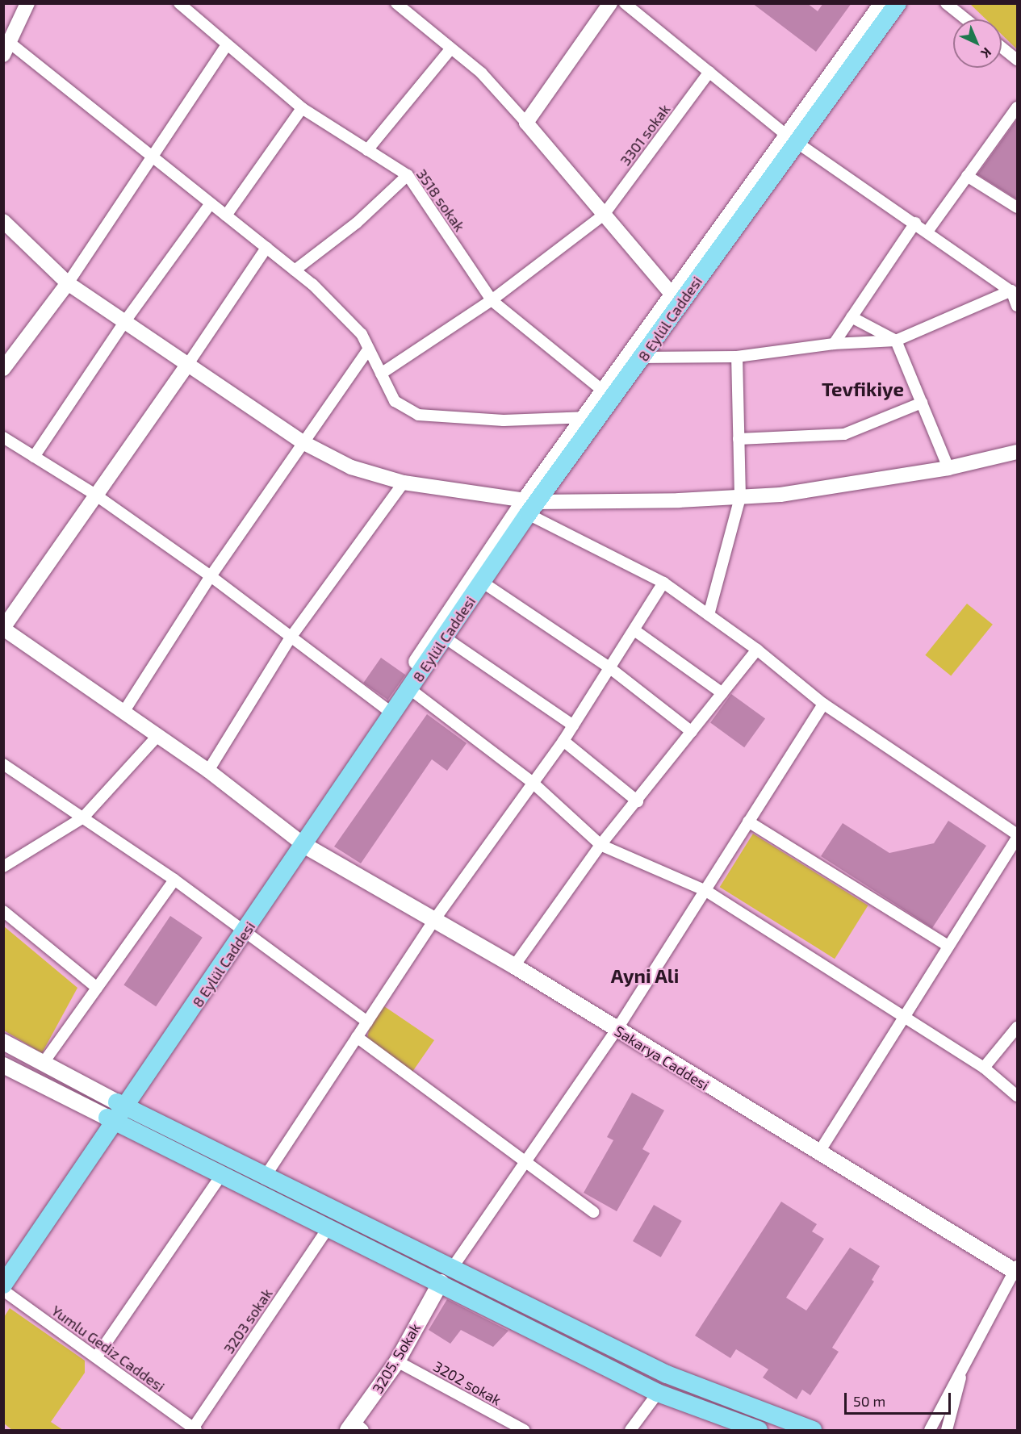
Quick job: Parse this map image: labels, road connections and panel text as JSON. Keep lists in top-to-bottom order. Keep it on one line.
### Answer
{"streets":{"main road":["8 Eylül Caddesi","Sakarya Caddesi","3205. Sokak"],"street":["3301 sokak","3518 sokak","3203 sokak","Yumlu Gediz Caddesi","3202 sokak"]},"crossings":[["3301 sokak","3518 sokak"],["3518 sokak","8 Eylül Caddesi"],["8 Eylül Caddesi","Sakarya Caddesi"],["3203 sokak","Yumlu Gediz Caddesi"],["3205. Sokak","3202 sokak"]],"districts":["Tevfikiye","Ayni Ali"],"scale_bar":"50 m","north":"bottom right"}
